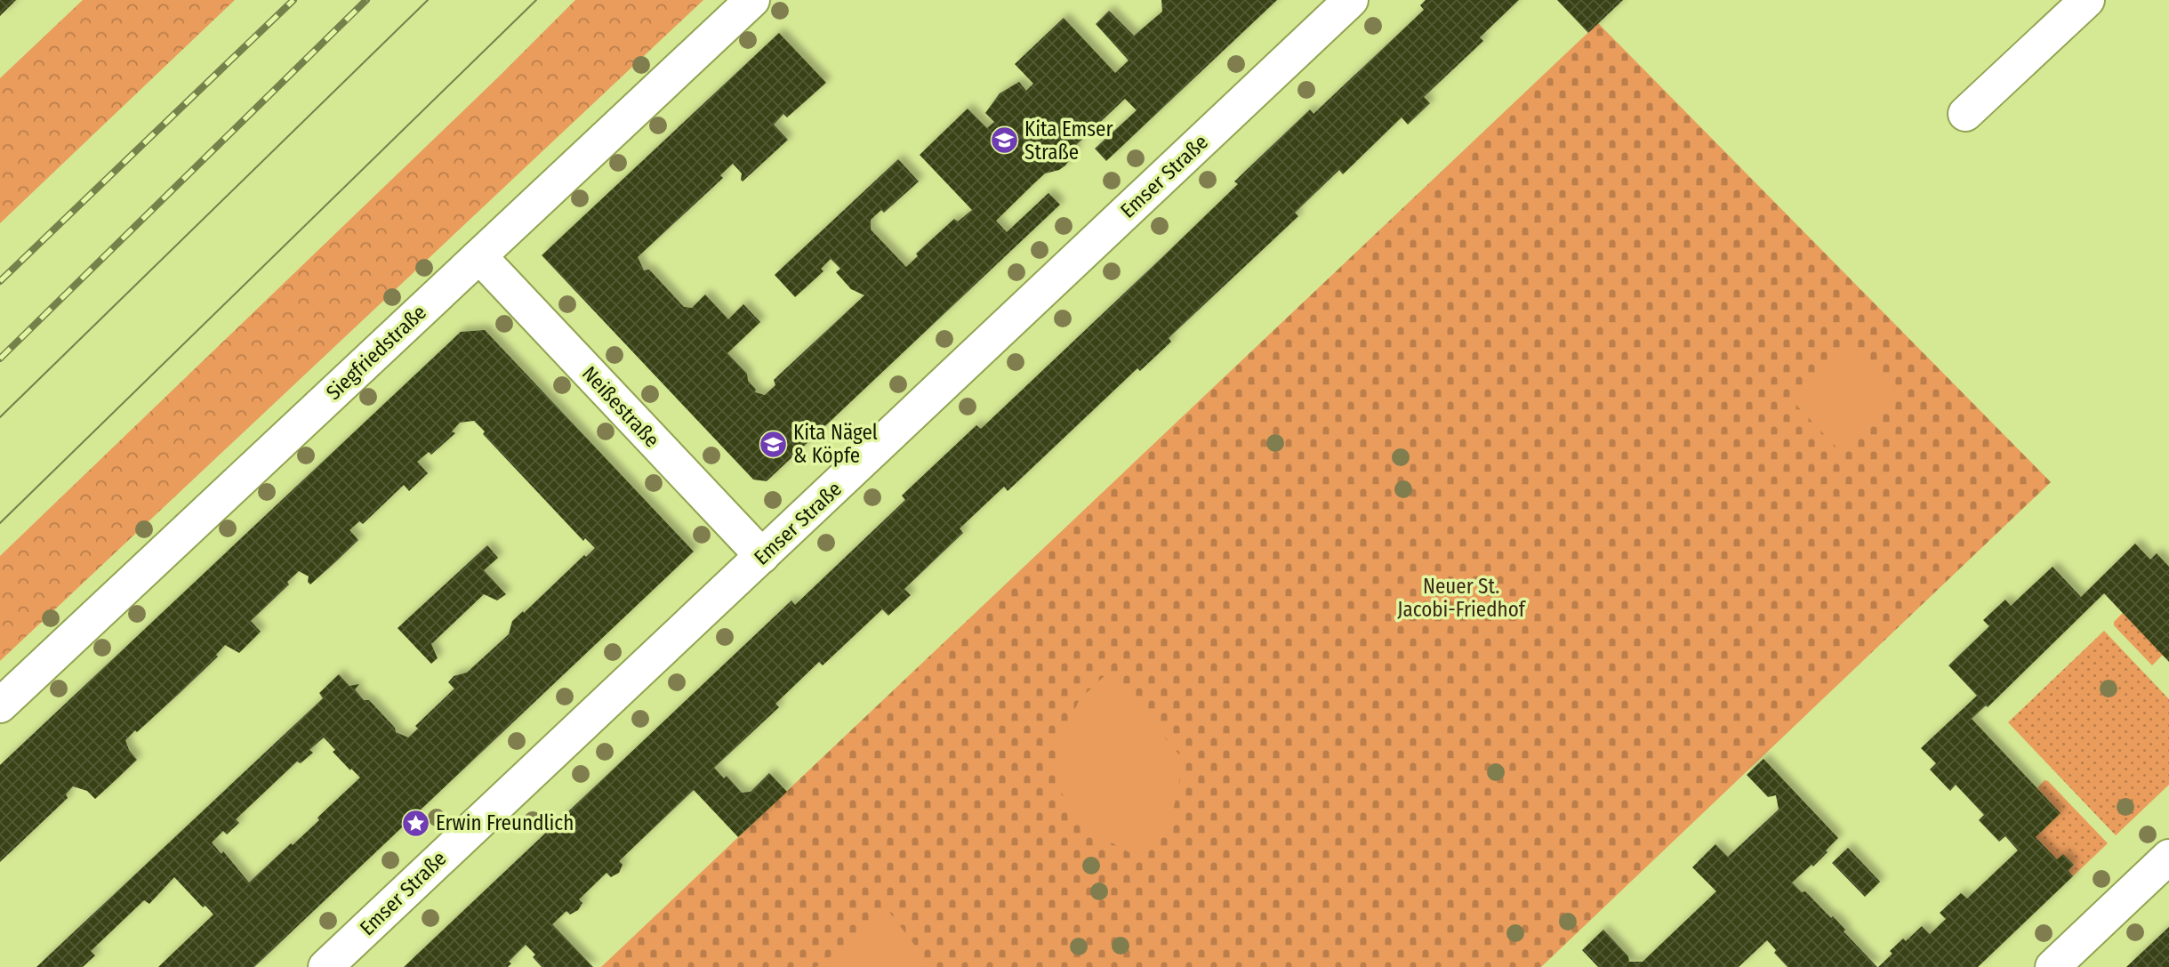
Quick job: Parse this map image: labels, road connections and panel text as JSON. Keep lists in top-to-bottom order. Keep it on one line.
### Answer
{"streets":{"street":["Emser Straße","Siegfriedstraße","Neißestraße"]},"crossings":[["Emser Straße","Neißestraße"],["Siegfriedstraße","Neißestraße"]],"parks":["Neuer St. Jacobi-Friedhof"],"places":{"school or university":["Kita Emser Straße","Kita Nägel & Köpfe"],"place":["Erwin Freundlich"]}}
